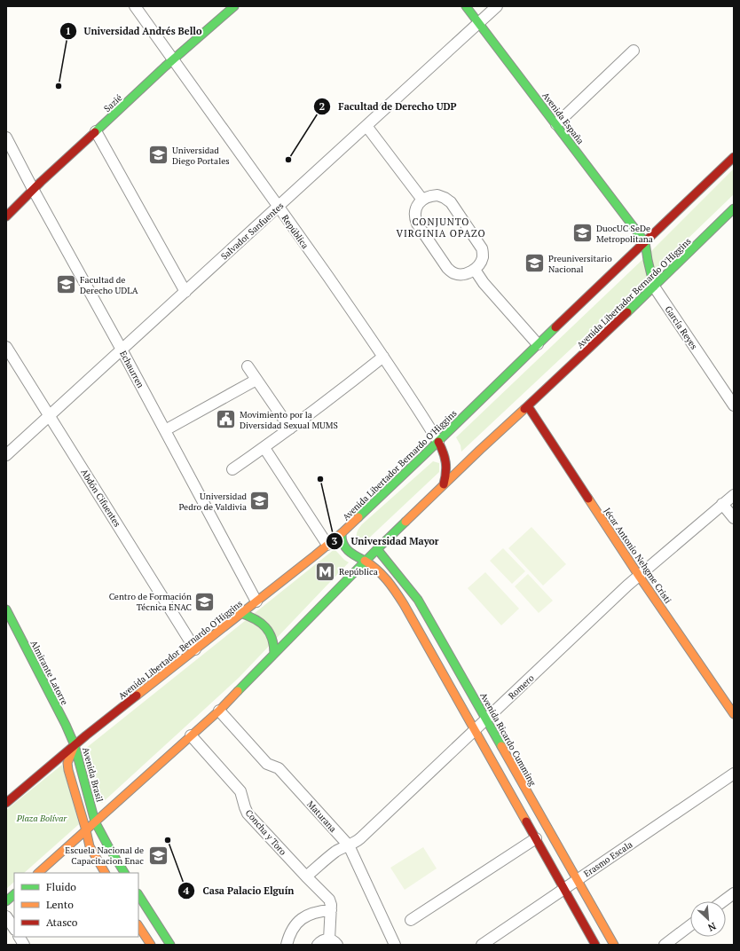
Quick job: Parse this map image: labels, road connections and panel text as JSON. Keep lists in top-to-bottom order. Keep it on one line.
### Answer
{"streets":{"main road":["Sazié","Avenida España","Avenida Libertador Bernardo O'Higgins","García Reyes","Jécar Antonio Nehgme Cristi","Almirante Latorre","Avenida Ricardo Cumming","Avenida Brasil"],"street":["Salvador Sanfuentes","República","Echaurren","Abdón Cifuentes","Romero","Maturana","Concha y Toro","Erasmo Escala"]},"crossings":[["Sazié","República"],["Sazié","Echaurren"],["Avenida España","Salvador Sanfuentes"],["Avenida España","Avenida Libertador Bernardo O'Higgins"],["Avenida España","García Reyes"],["Salvador Sanfuentes","República"],["Salvador Sanfuentes","Echaurren"],["Salvador Sanfuentes","Abdón Cifuentes"],["República","Avenida Libertador Bernardo O'Higgins"],["Avenida Libertador Bernardo O'Higgins","García Reyes"],["Avenida Libertador Bernardo O'Higgins","Echaurren"],["Avenida Libertador Bernardo O'Higgins","Abdón Cifuentes"],["Avenida Libertador Bernardo O'Higgins","Jécar Antonio Nehgme Cristi"],["Avenida Libertador Bernardo O'Higgins","Almirante Latorre"],["Avenida Libertador Bernardo O'Higgins","Avenida Ricardo Cumming"],["Avenida Libertador Bernardo O'Higgins","Avenida Brasil"],["Avenida Libertador Bernardo O'Higgins","Maturana"],["Avenida Libertador Bernardo O'Higgins","Concha y Toro"],["Jécar Antonio Nehgme Cristi","Romero"],["Almirante Latorre","Avenida Brasil"],["Romero","Avenida Ricardo Cumming"],["Romero","Maturana"],["Romero","Concha y Toro"],["Avenida Ricardo Cumming","Erasmo Escala"]],"districts":["CONJUNTO VIRGINIA OPAZO"],"parks":["Plaza Bolívar"],"places":{"other":["Universidad Andrés Bello","Facultad de Derecho UDP","Universidad Mayor","Casa Palacio Elguín"],"school or university":["Universidad Diego Portales","DuocUC SeDe Metropolitana","Preuniversitario Nacional","Facultad de Derecho UDLA","Universidad Pedro de Valdivia","Centro de Formación Técnica ENAC","Escuela Nacional de Capacitacion Enac"],"public building":["Movimiento por la Diversidad Sexual MUMS"],"metro station":["República"]},"legend":["Fluido","Lento","Atasco"],"north":"bottom right"}
